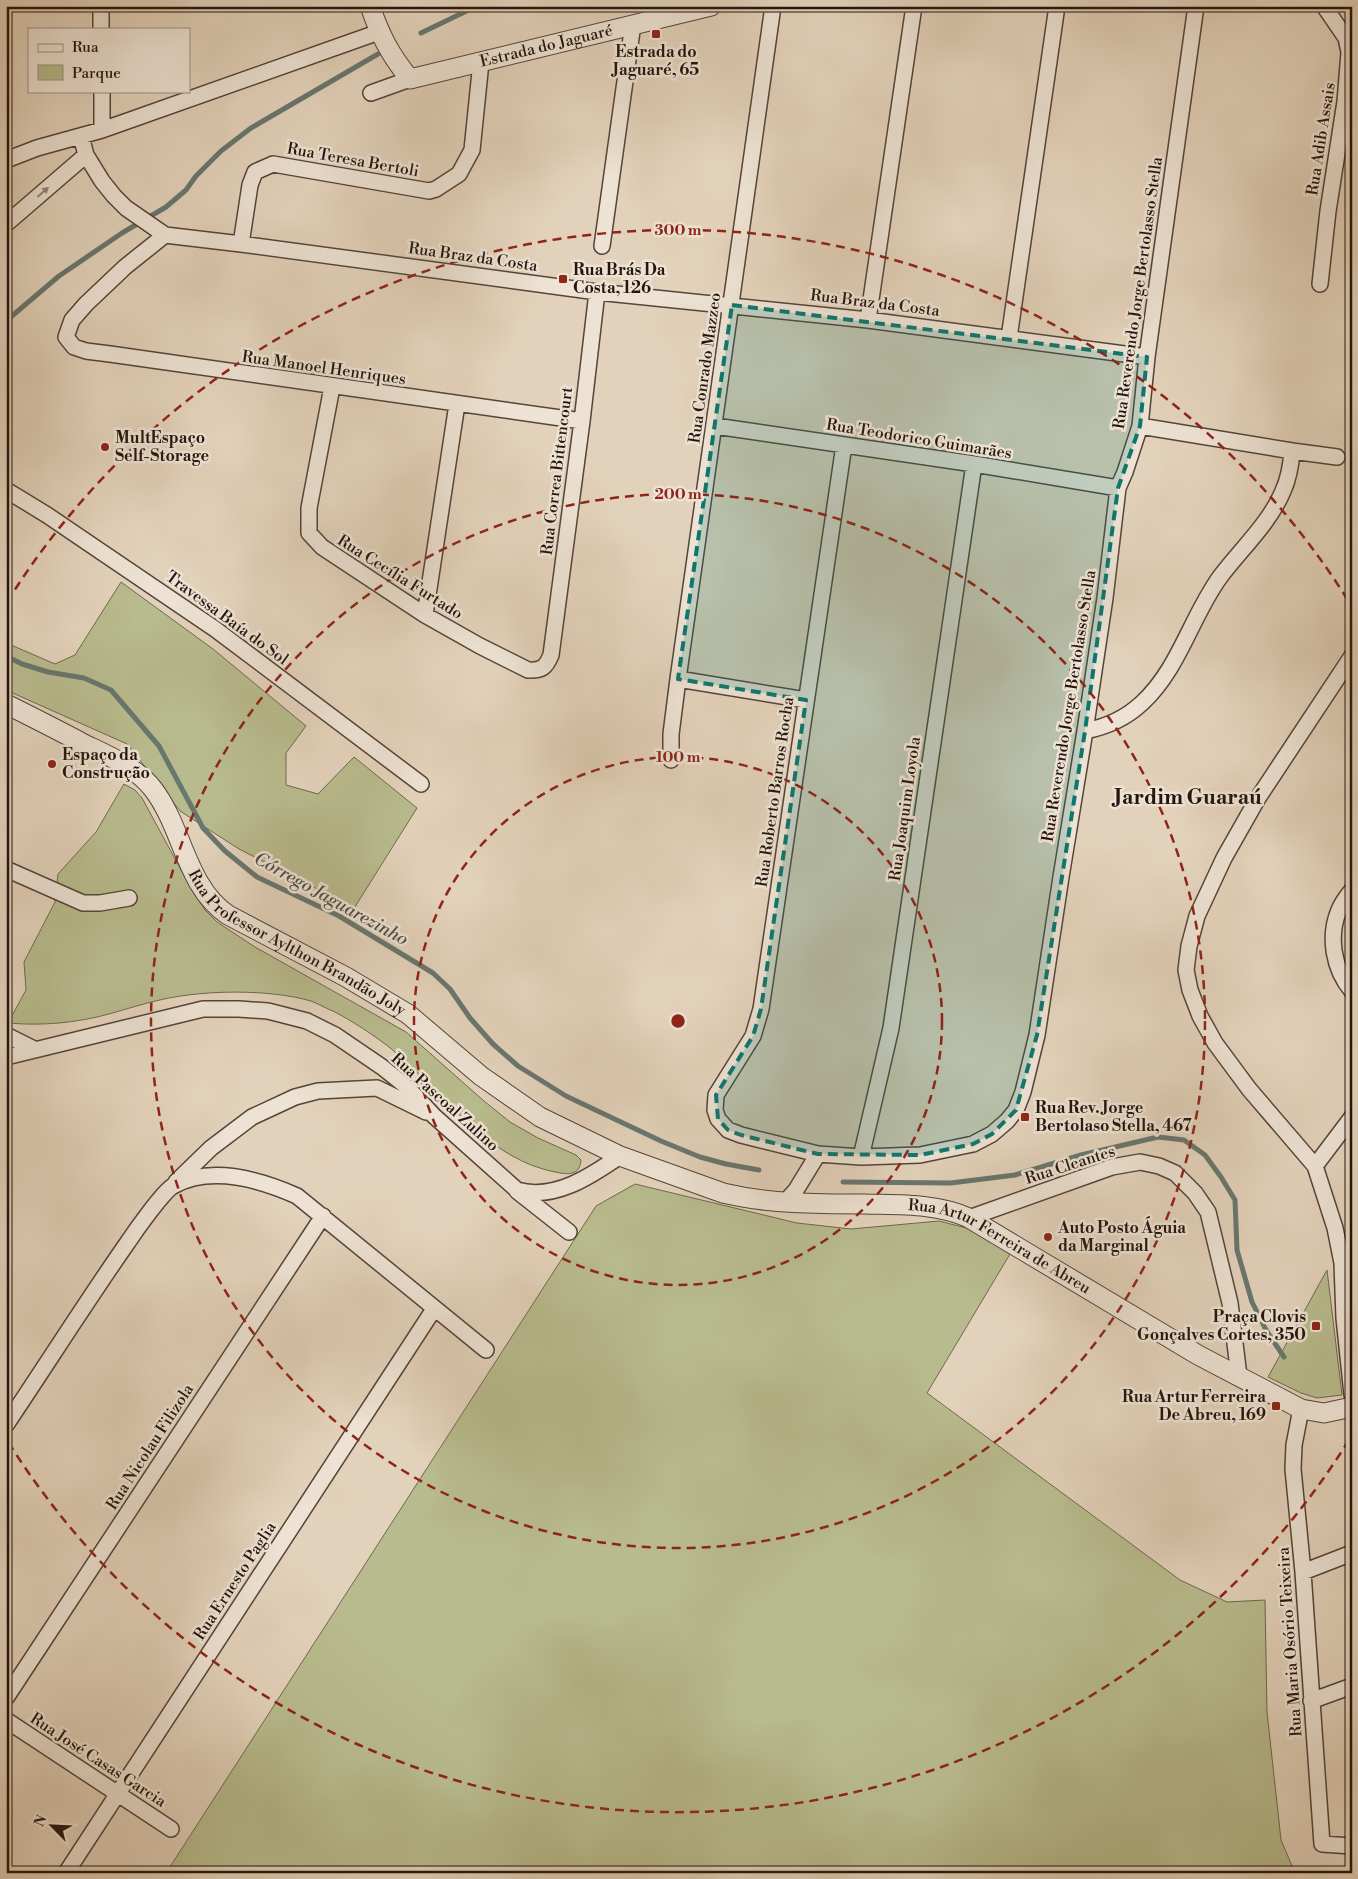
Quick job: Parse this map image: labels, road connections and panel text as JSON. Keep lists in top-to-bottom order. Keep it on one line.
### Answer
{"streets":{"street":["Estrada do Jaguaré","Rua Adib Assais","Rua Teresa Bertoli","Rua Braz da Costa","Rua Reverendo Jorge Bertolasso Stella","Rua Manoel Henriques","Rua Conrado Mazzeo","Rua Teodorico Guimarães","Rua Correa Bittencourt","Rua Cecília Furtado","Travessa Baía do Sol","Rua Roberto Barros Rocha","Rua Joaquim Loyola","Rua Professor Aylthon Brandão Joly","Rua Pascoal Zulino","Rua Cleantes","Rua Artur Ferreira de Abreu","Rua Nicolau Filizola","Rua Ernesto Paglia","Rua Maria Osório Teixeira","Rua José Casas Garcia"]},"crossings":[["Estrada do Jaguaré","Rua Teresa Bertoli"],["Rua Teresa Bertoli","Rua Braz da Costa"],["Rua Braz da Costa","Rua Reverendo Jorge Bertolasso Stella"],["Rua Braz da Costa","Rua Manoel Henriques"],["Rua Braz da Costa","Rua Conrado Mazzeo"],["Rua Braz da Costa","Rua Correa Bittencourt"],["Rua Reverendo Jorge Bertolasso Stella","Rua Teodorico Guimarães"],["Rua Reverendo Jorge Bertolasso Stella","Rua Roberto Barros Rocha"],["Rua Reverendo Jorge Bertolasso Stella","Rua Joaquim Loyola"],["Rua Manoel Henriques","Rua Correa Bittencourt"],["Rua Manoel Henriques","Rua Cecília Furtado"],["Rua Conrado Mazzeo","Rua Teodorico Guimarães"],["Rua Teodorico Guimarães","Rua Roberto Barros Rocha"],["Rua Teodorico Guimarães","Rua Joaquim Loyola"],["Rua Correa Bittencourt","Rua Cecília Furtado"],["Rua Professor Aylthon Brandão Joly","Rua Artur Ferreira de Abreu"],["Rua Cleantes","Rua Artur Ferreira de Abreu"],["Rua Artur Ferreira de Abreu","Rua Maria Osório Teixeira"],["Rua Ernesto Paglia","Rua José Casas Garcia"]],"districts":["Jardim Guaraú"],"water":["Córrego Jaguarezinho"],"places":{"transit":["Estrada do Jaguaré, 65","Rua Brás Da Costa, 126","Rua Rev. Jorge Bertolaso Stella, 467","Praça Clovis Gonçalves Cortes, 350","Rua Artur Ferreira De Abreu, 169"],"other":["MultEspaço Self-Storage","Espaço da Construção","Auto Posto Águia da Marginal"]},"legend":["Rua","Parque"],"north":"top left","rings":["300 m","200 m","100 m"]}
